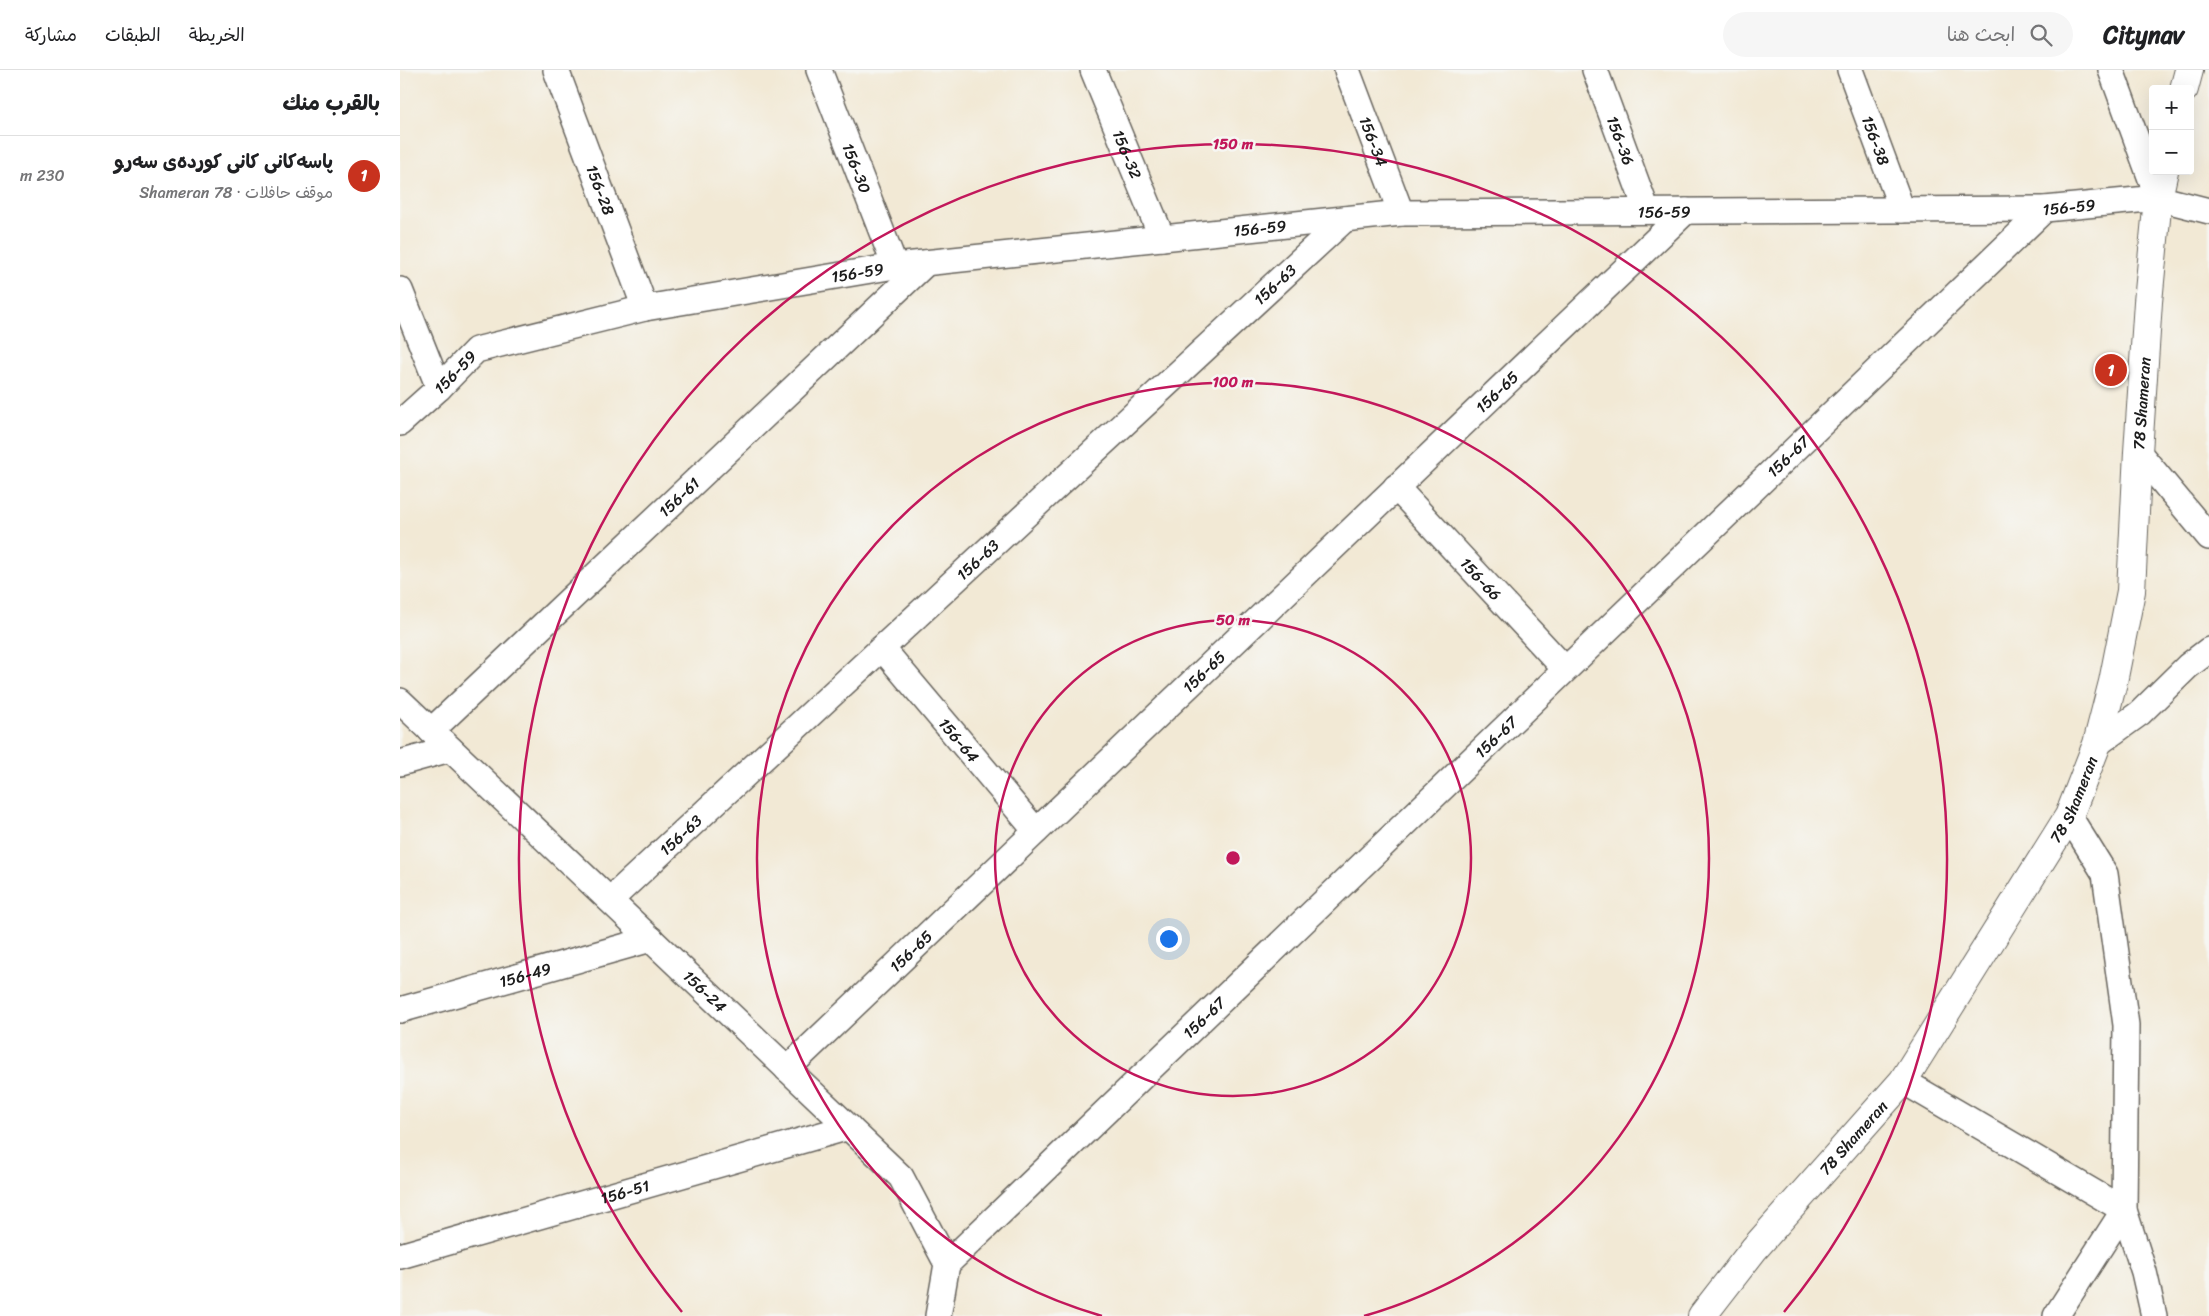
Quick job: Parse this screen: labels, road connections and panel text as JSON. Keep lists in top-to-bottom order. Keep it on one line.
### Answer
{"streets":{"street":["156-38","156-34","156-36","156-32","156-30","156-28","156-59","156-63","156-65","78 Shameran","156-67","156-61","156-66","156-64","156-49","156-24","156-51"]},"crossings":[["156-38","156-59"],["156-34","156-59"],["156-36","156-59"],["156-32","156-59"],["156-30","156-59"],["156-28","156-59"],["156-59","156-63"],["156-59","156-65"],["156-59","78 Shameran"],["156-59","156-67"],["156-59","156-61"],["156-63","156-64"],["156-63","156-24"],["156-65","156-66"],["156-65","156-64"],["156-65","156-24"],["156-67","156-66"],["156-67","156-24"],["156-61","156-24"],["156-49","156-24"],["156-24","156-51"]],"page":{"header":"Citynav","search":"ابحث هنا","nav":["الخريطة","الطبقات","مشاركة"],"heading":"بالقرب منك","map_buttons":["+","−"],"list":[{"mark":"1","name":"پاسەکانی کانی کوردەی سەرو","note":"موقف حافلات · 78 Shameran","value":"230 m"}],"pins":"1"},"rings":["150 m","100 m","50 m"]}
